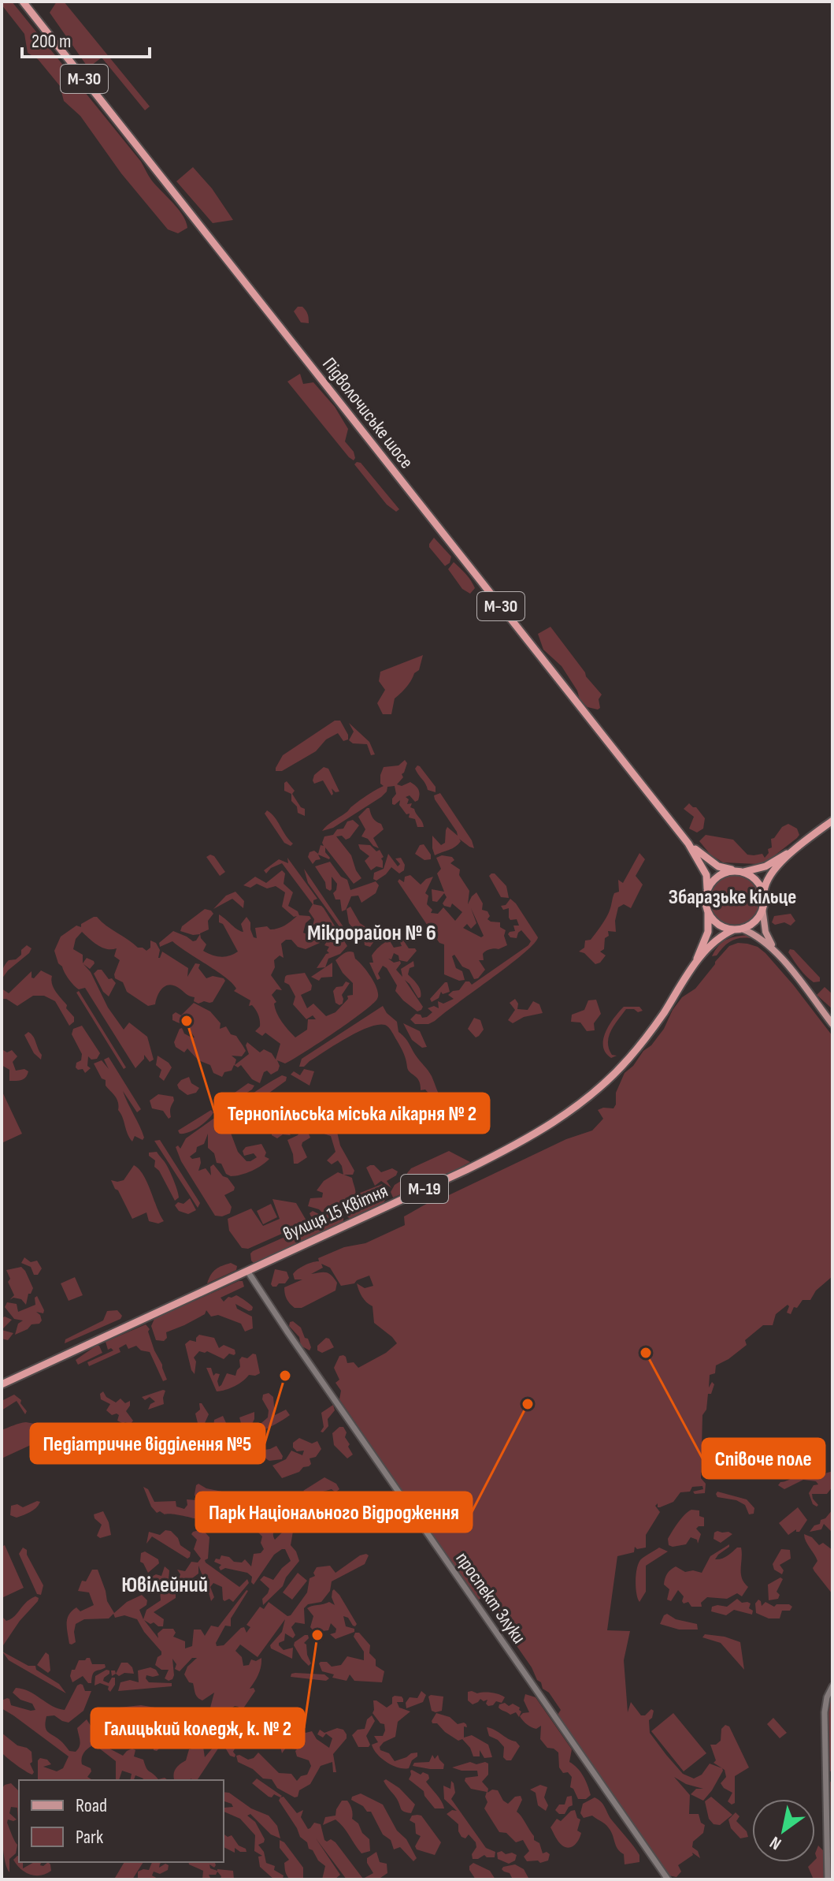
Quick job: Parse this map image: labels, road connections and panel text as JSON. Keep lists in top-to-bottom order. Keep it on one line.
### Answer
{"streets":{"highway":["М-30","Підволочиське шосе","М-19","вулиця 15 Квітня"],"main road":["проспект Злуки"]},"crossings":[["Підволочиське шосе","М-19"],["Підволочиське шосе","вулиця 15 Квітня"],["М-19","вулиця 15 Квітня"],["вулиця 15 Квітня","проспект Злуки"]],"districts":["Збаразьке кільце","Мікрорайон № 6","Ювілейний"],"places":["Тернопільська міська лікарня № 2","Співоче поле","Педіатричне відділення №5","Парк Національного Відродження","Галицький коледж, к. № 2"],"legend":["Road","Park"],"scale_bar":"200 m","north":"bottom left"}
